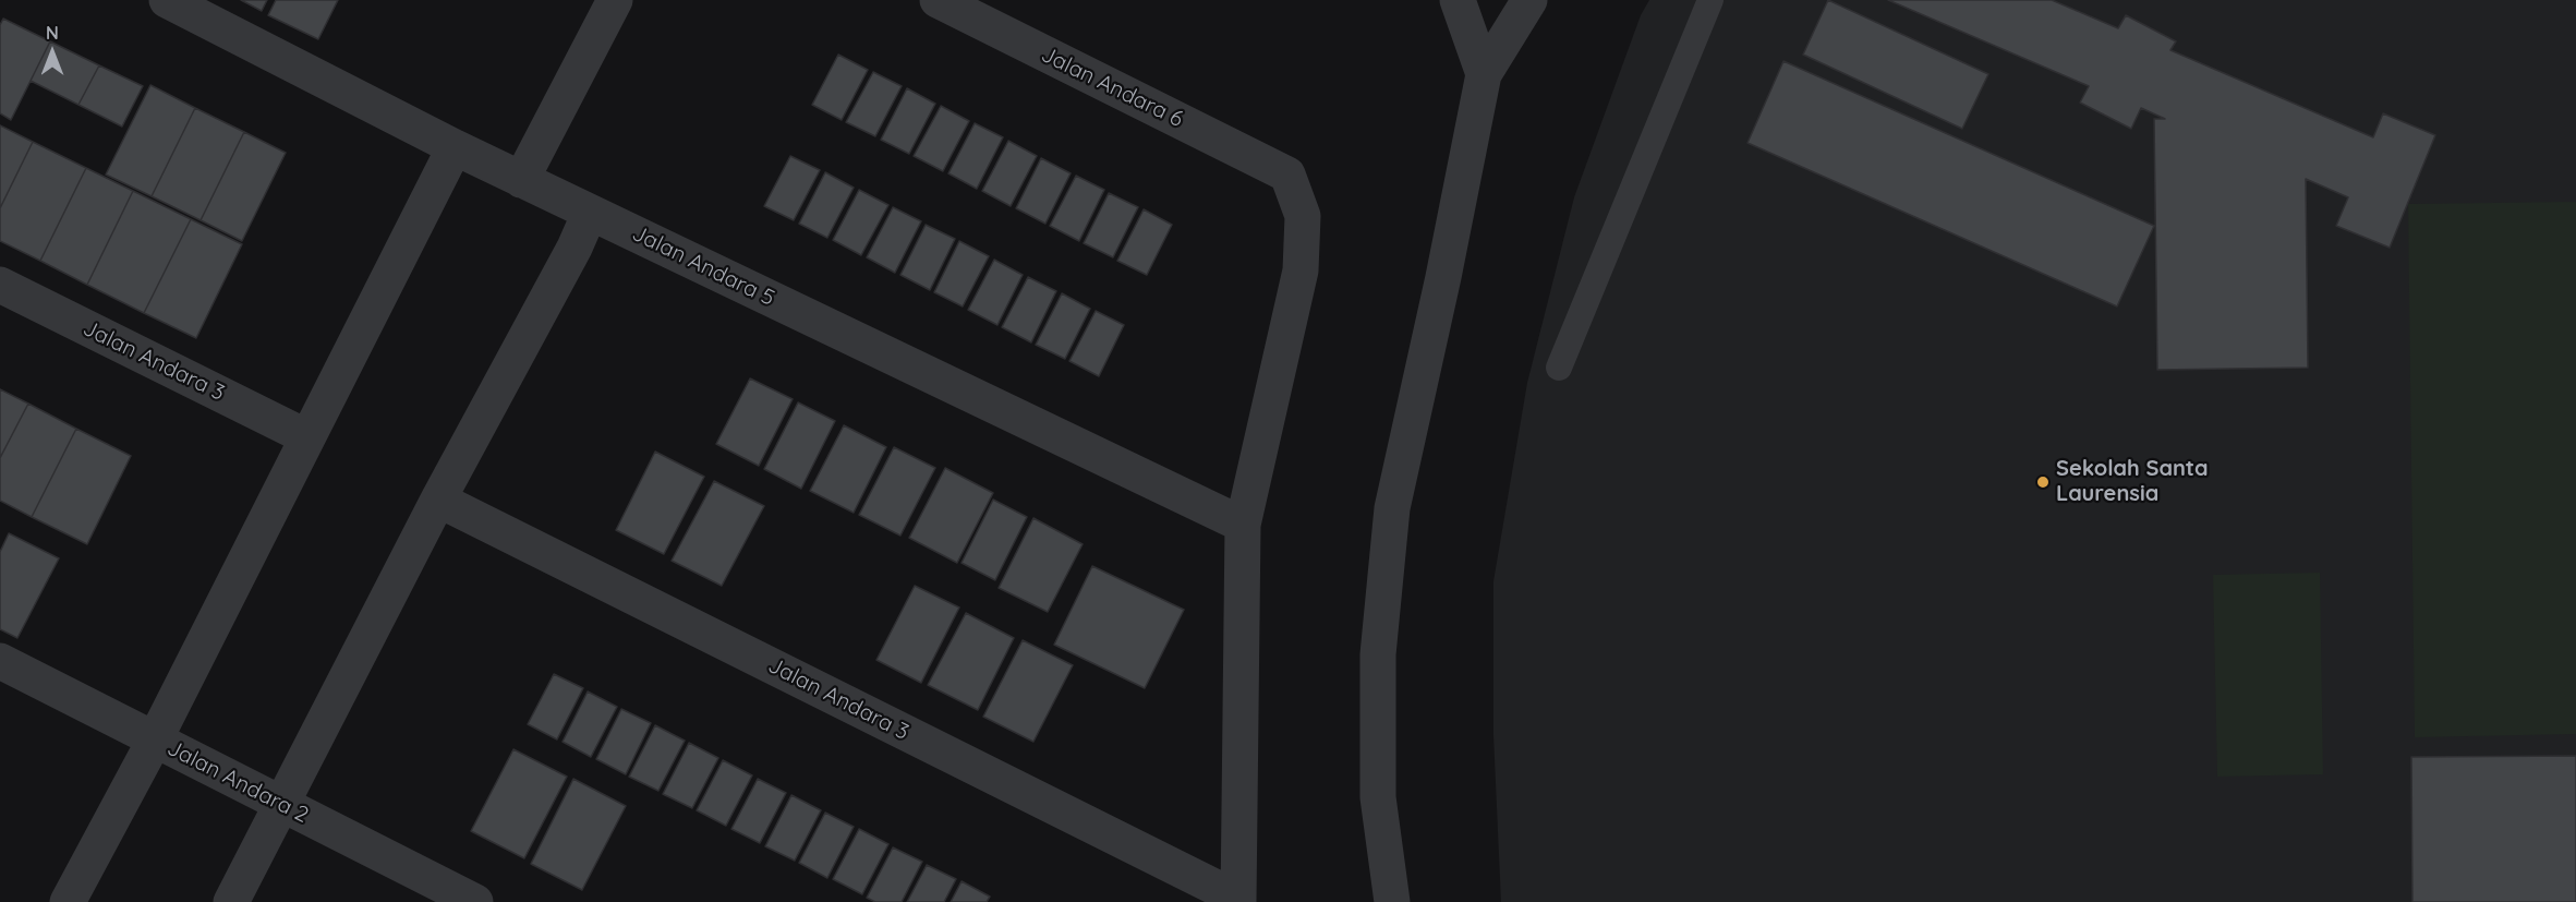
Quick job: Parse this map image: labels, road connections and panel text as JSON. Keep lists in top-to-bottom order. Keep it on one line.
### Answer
{"streets":{"street":["Jalan Andara 6","Jalan Andara 5","Jalan Andara 3","Jalan Andara 2"]},"crossings":[["Jalan Andara 6","Jalan Andara 5"]],"places":["Sekolah Santa Laurensia"],"north":"top"}
